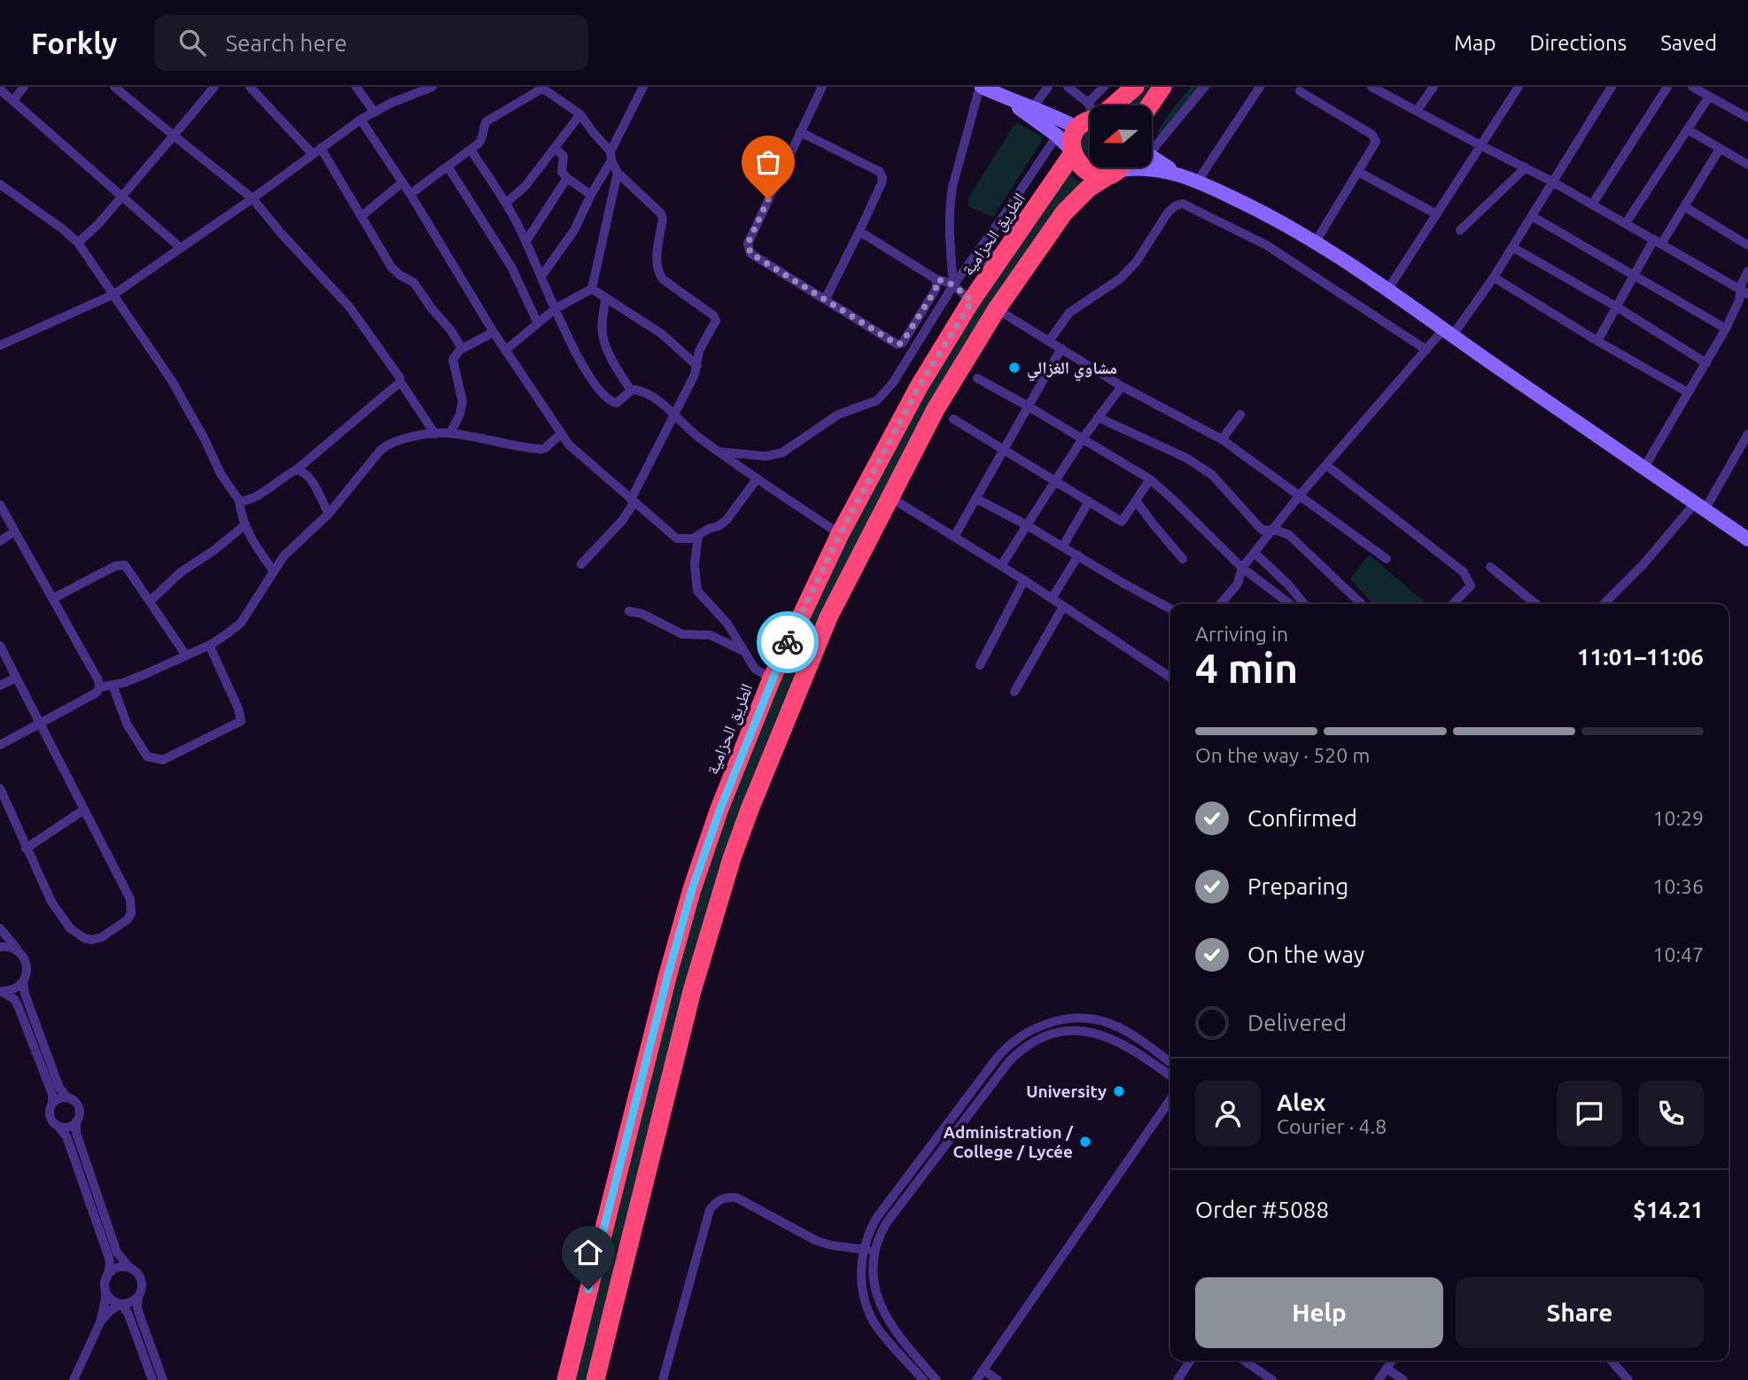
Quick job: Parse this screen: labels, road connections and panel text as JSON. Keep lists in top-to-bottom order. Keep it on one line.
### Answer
{"streets":{"highway":["الطريق الحزامية"]},"places":["مشاوي الغزالي","University","Administration / College / Lycée"],"north":"left","page":{"header":"Forkly","search":"Search here","nav":["Map","Directions","Saved"],"heading":["4 min","Arriving in","11:01–11:06"],"panel":["Alex","Courier · 4.8","Order #5088","$14.21"],"bar":"On the way · 520 m","list":[["Confirmed","10:29"],["Preparing","10:36"],["On the way","10:47"],"Delivered"],"buttons":["Help","Share"]}}
